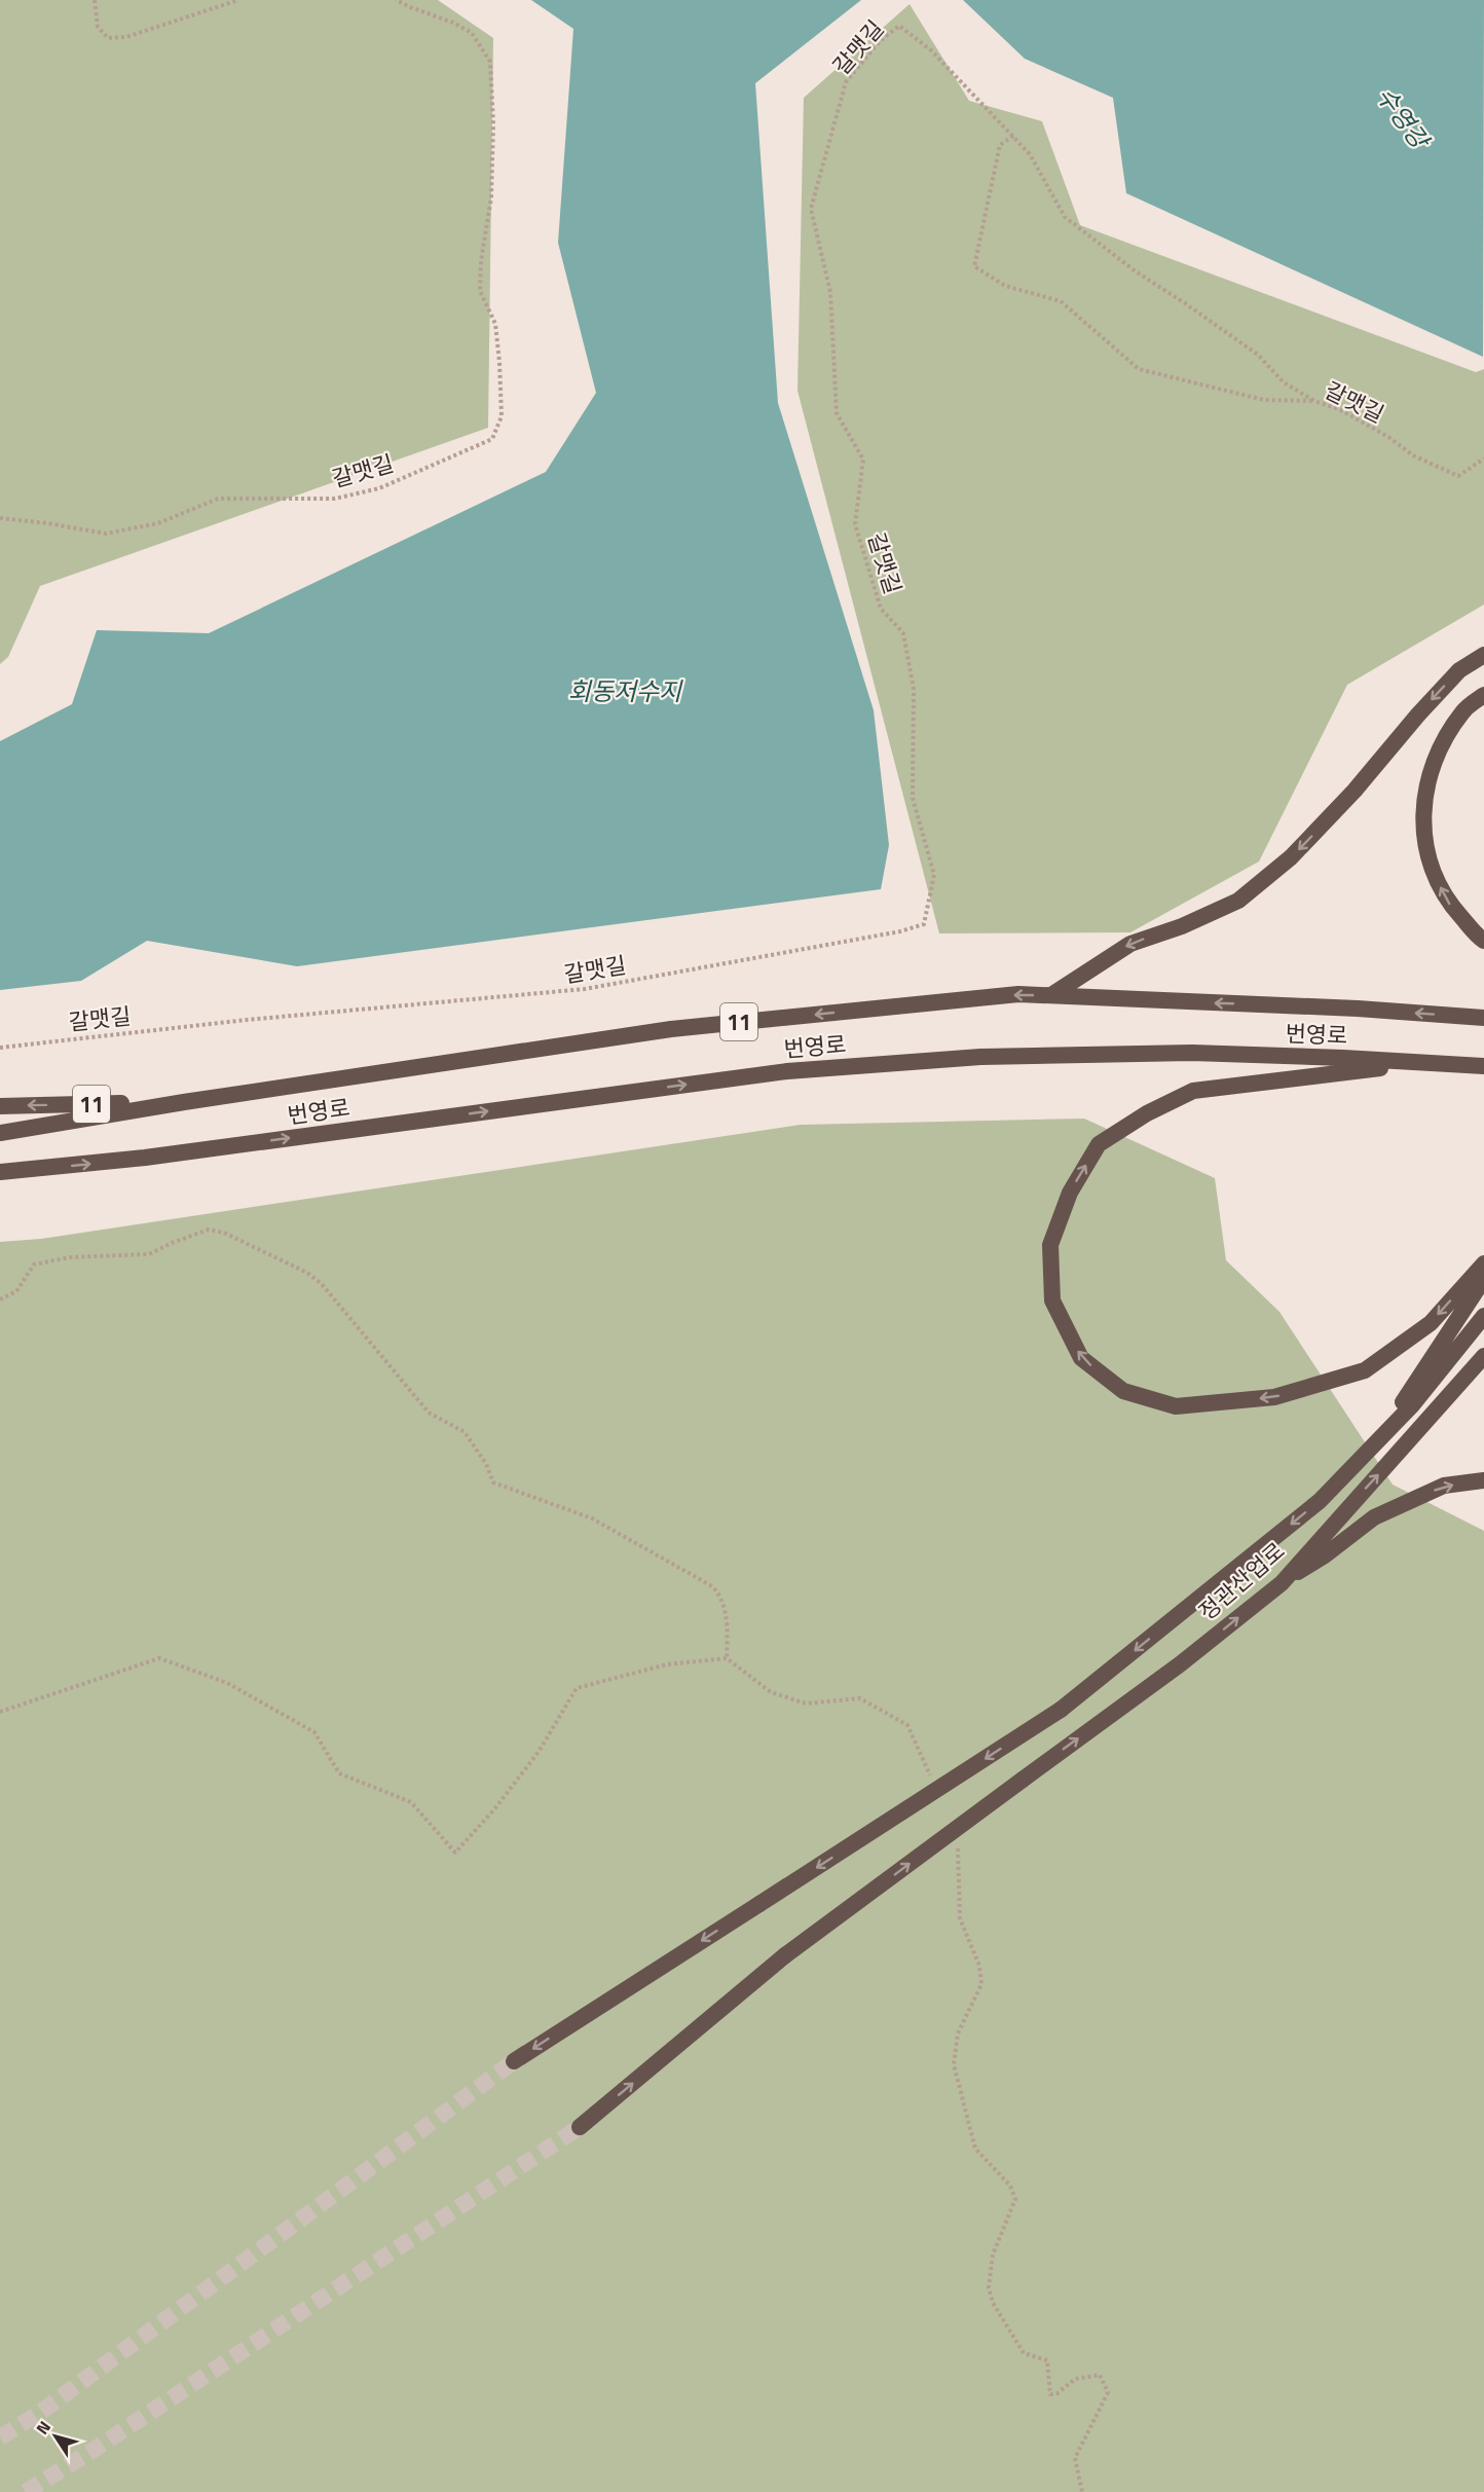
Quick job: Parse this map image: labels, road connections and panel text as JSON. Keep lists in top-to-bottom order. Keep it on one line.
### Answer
{"streets":{"highway":["11","번영로","정관산업로"],"path":["갈맷길"]},"water":["수영강","회동저수지"],"north":"top left"}
